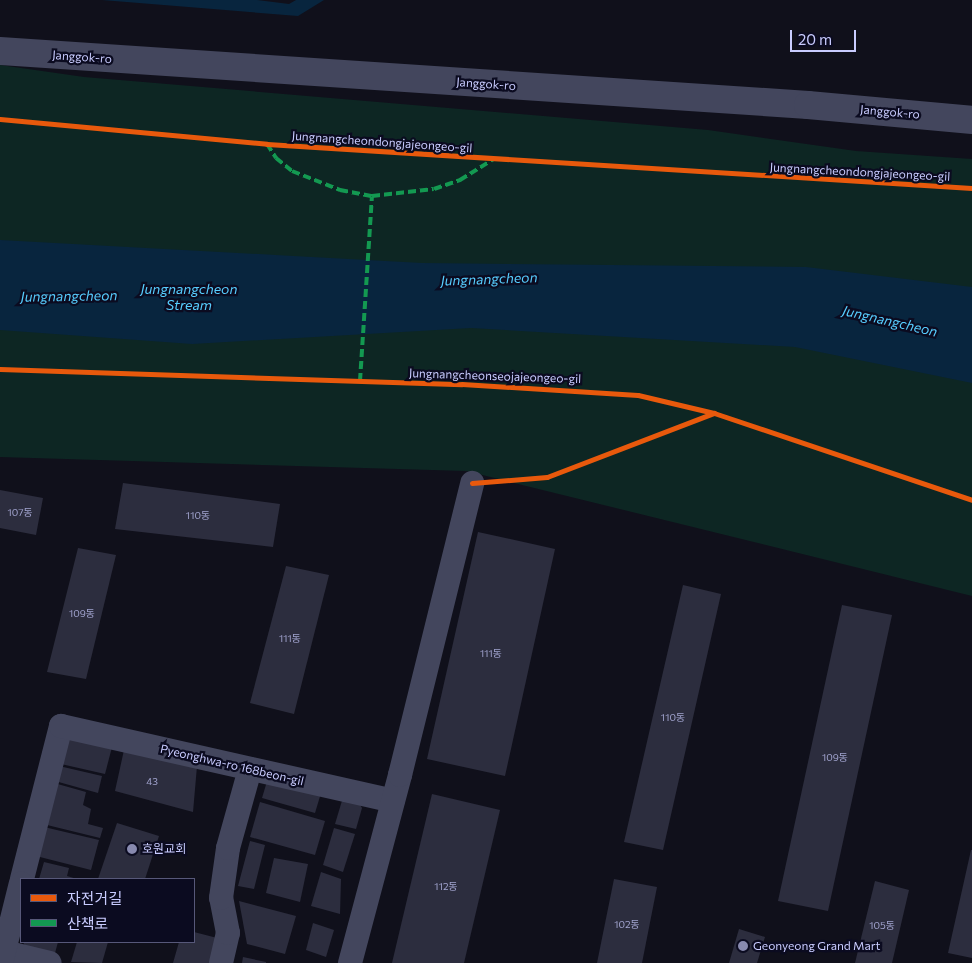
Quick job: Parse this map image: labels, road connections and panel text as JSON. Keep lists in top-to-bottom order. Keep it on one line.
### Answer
{"streets":{"street":["Janggok-ro","Pyeonghwa-ro 168beon-gil"],"cycle path":["Jungnangcheondongjajeongeo-gil","Jungnangcheonseojajeongeo-gil"]},"water":["Jungnangcheon","Jungnangcheon Stream"],"places":["호원교회","Geonyeong Grand Mart"],"house_numbers":["107동","110동","109동","111동","111동","110동","109동","43","112동","102동","105동"],"legend":["자전거길","산책로"],"scale_bar":"20 m"}
